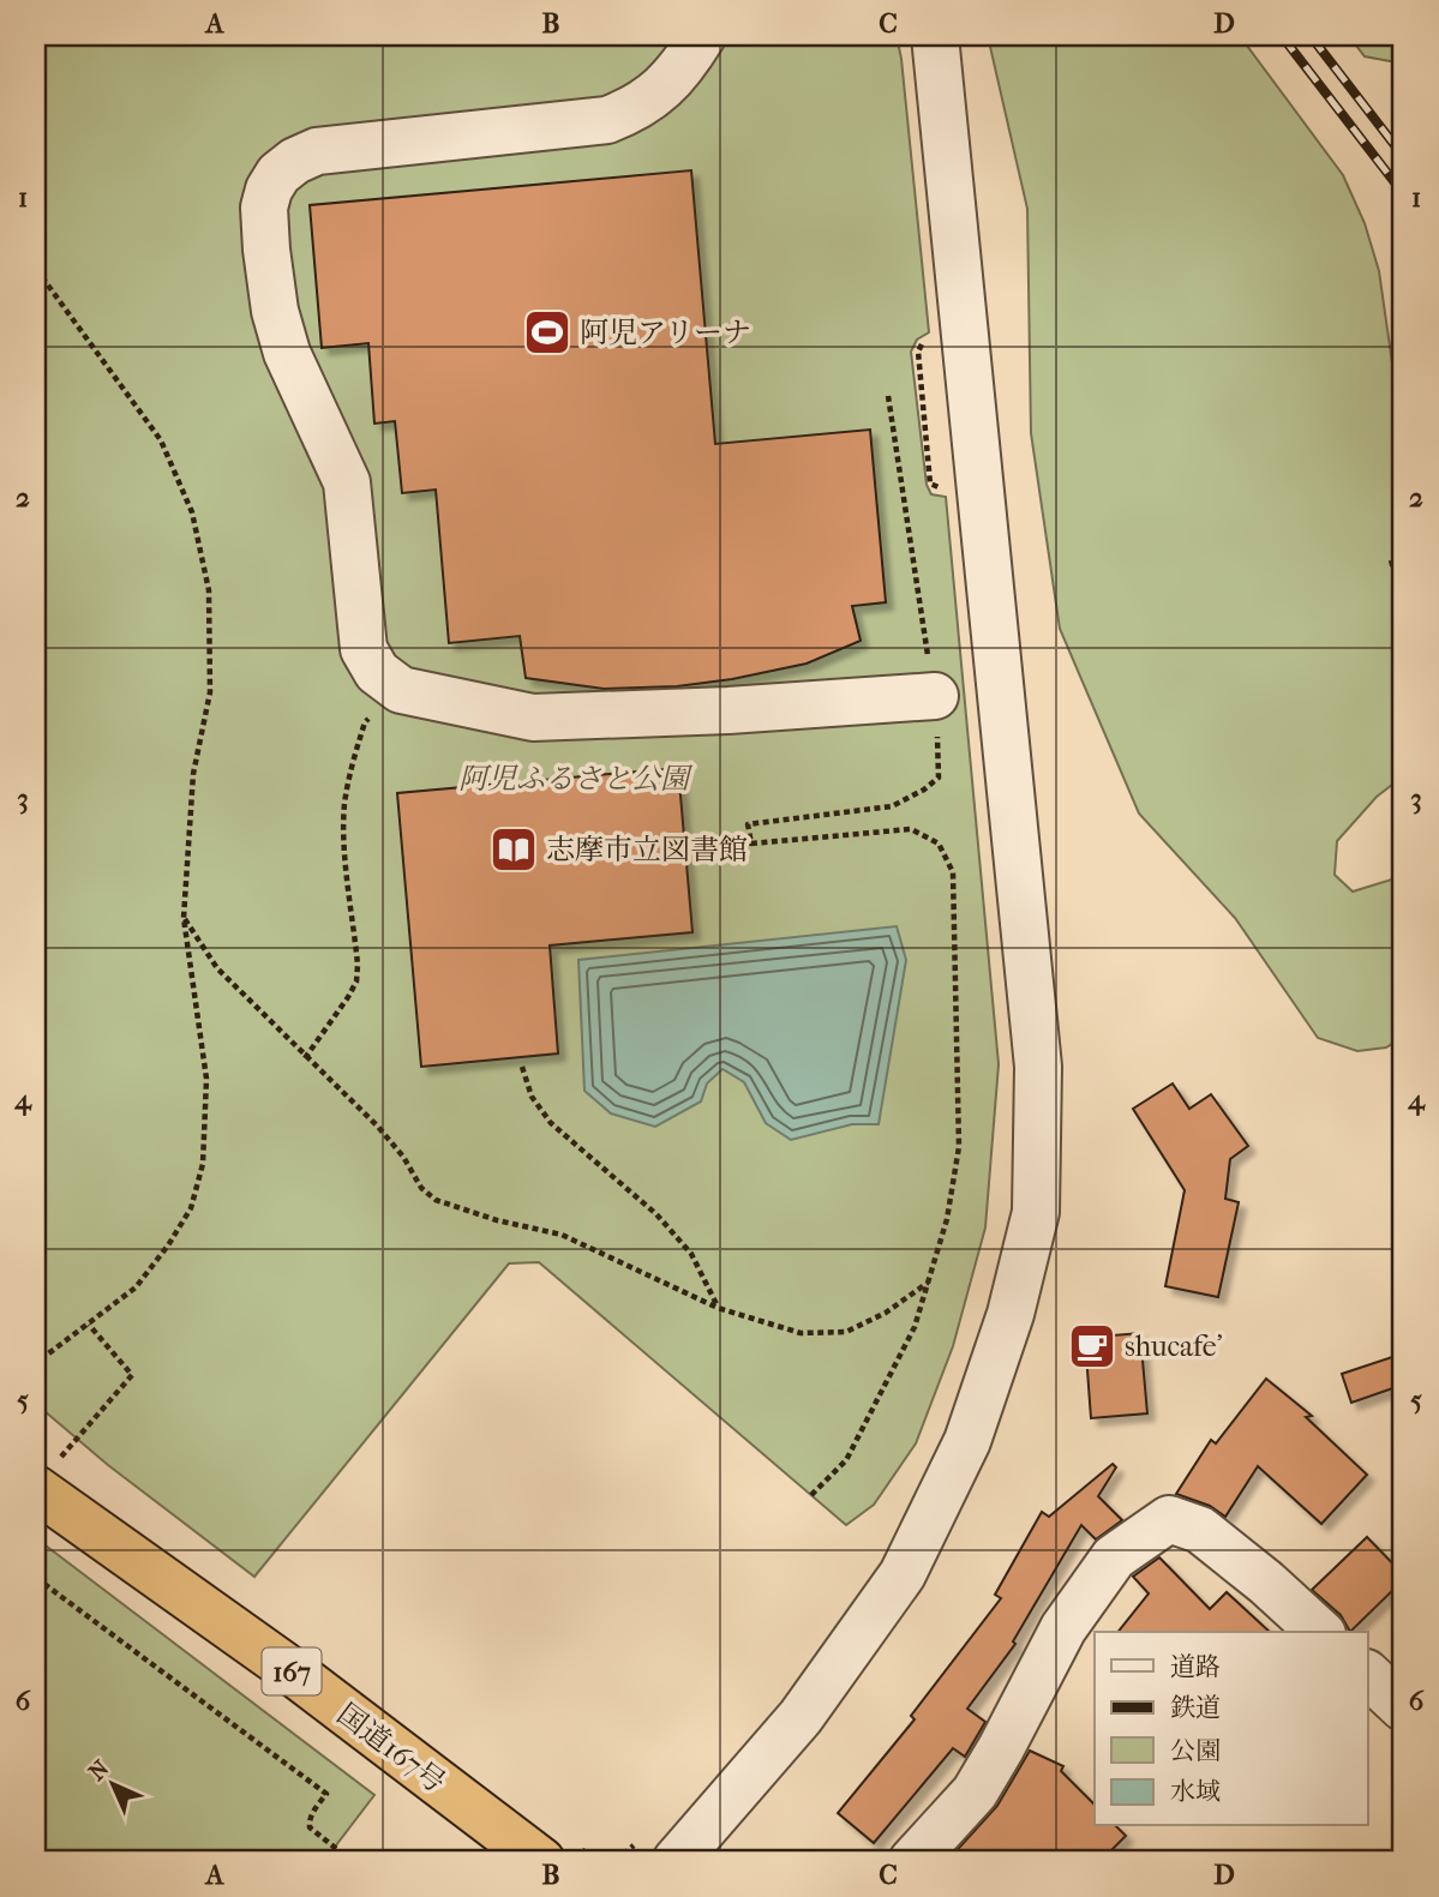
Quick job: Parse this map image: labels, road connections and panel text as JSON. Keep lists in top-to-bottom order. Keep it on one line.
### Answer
{"streets":{"highway":["167","国道167号"]},"parks":["阿児ふるさと公園"],"places":{"sports":["阿児アリーナ"],"library":["志摩市立図書館"],"cafe":["shucafe’"]},"legend":["道路","鉄道","公園","水域"],"north":"top left","grid":{"columns":["A","B","C","D"],"rows":["1","2","3","4","5","6"]}}
